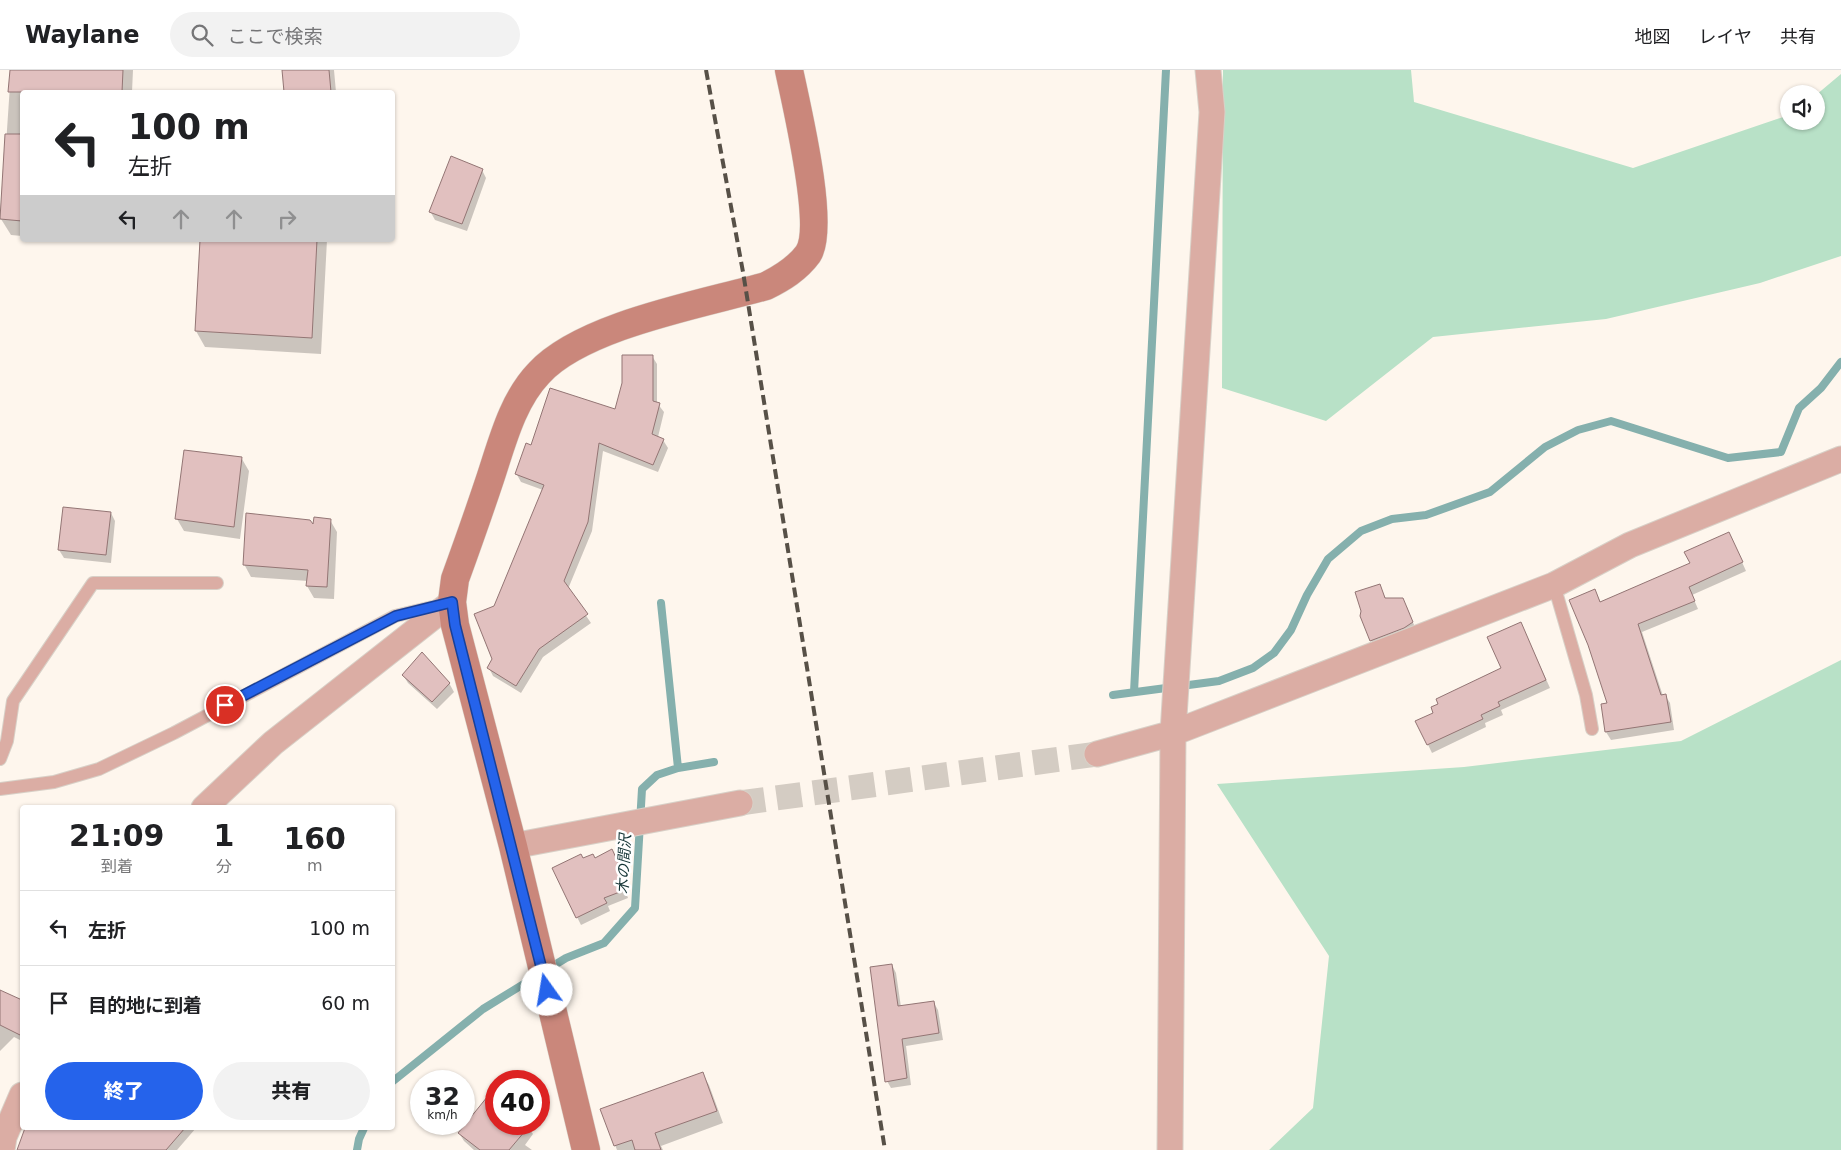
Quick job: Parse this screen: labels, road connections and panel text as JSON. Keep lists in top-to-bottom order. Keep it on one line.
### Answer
{"water":["木の間沢"],"page":{"header":"Waylane","search":"ここで検索","nav":["地図","レイヤ","共有"],"turn":["100 m","左折"],"eta":["21:09","到着","1","分","160","m"],"list":[{"name":"左折","value":"100 m"},{"name":"目的地に到着","value":"60 m"}],"buttons":["終了","共有"],"speed":"32 km/h","limit":"40"}}
